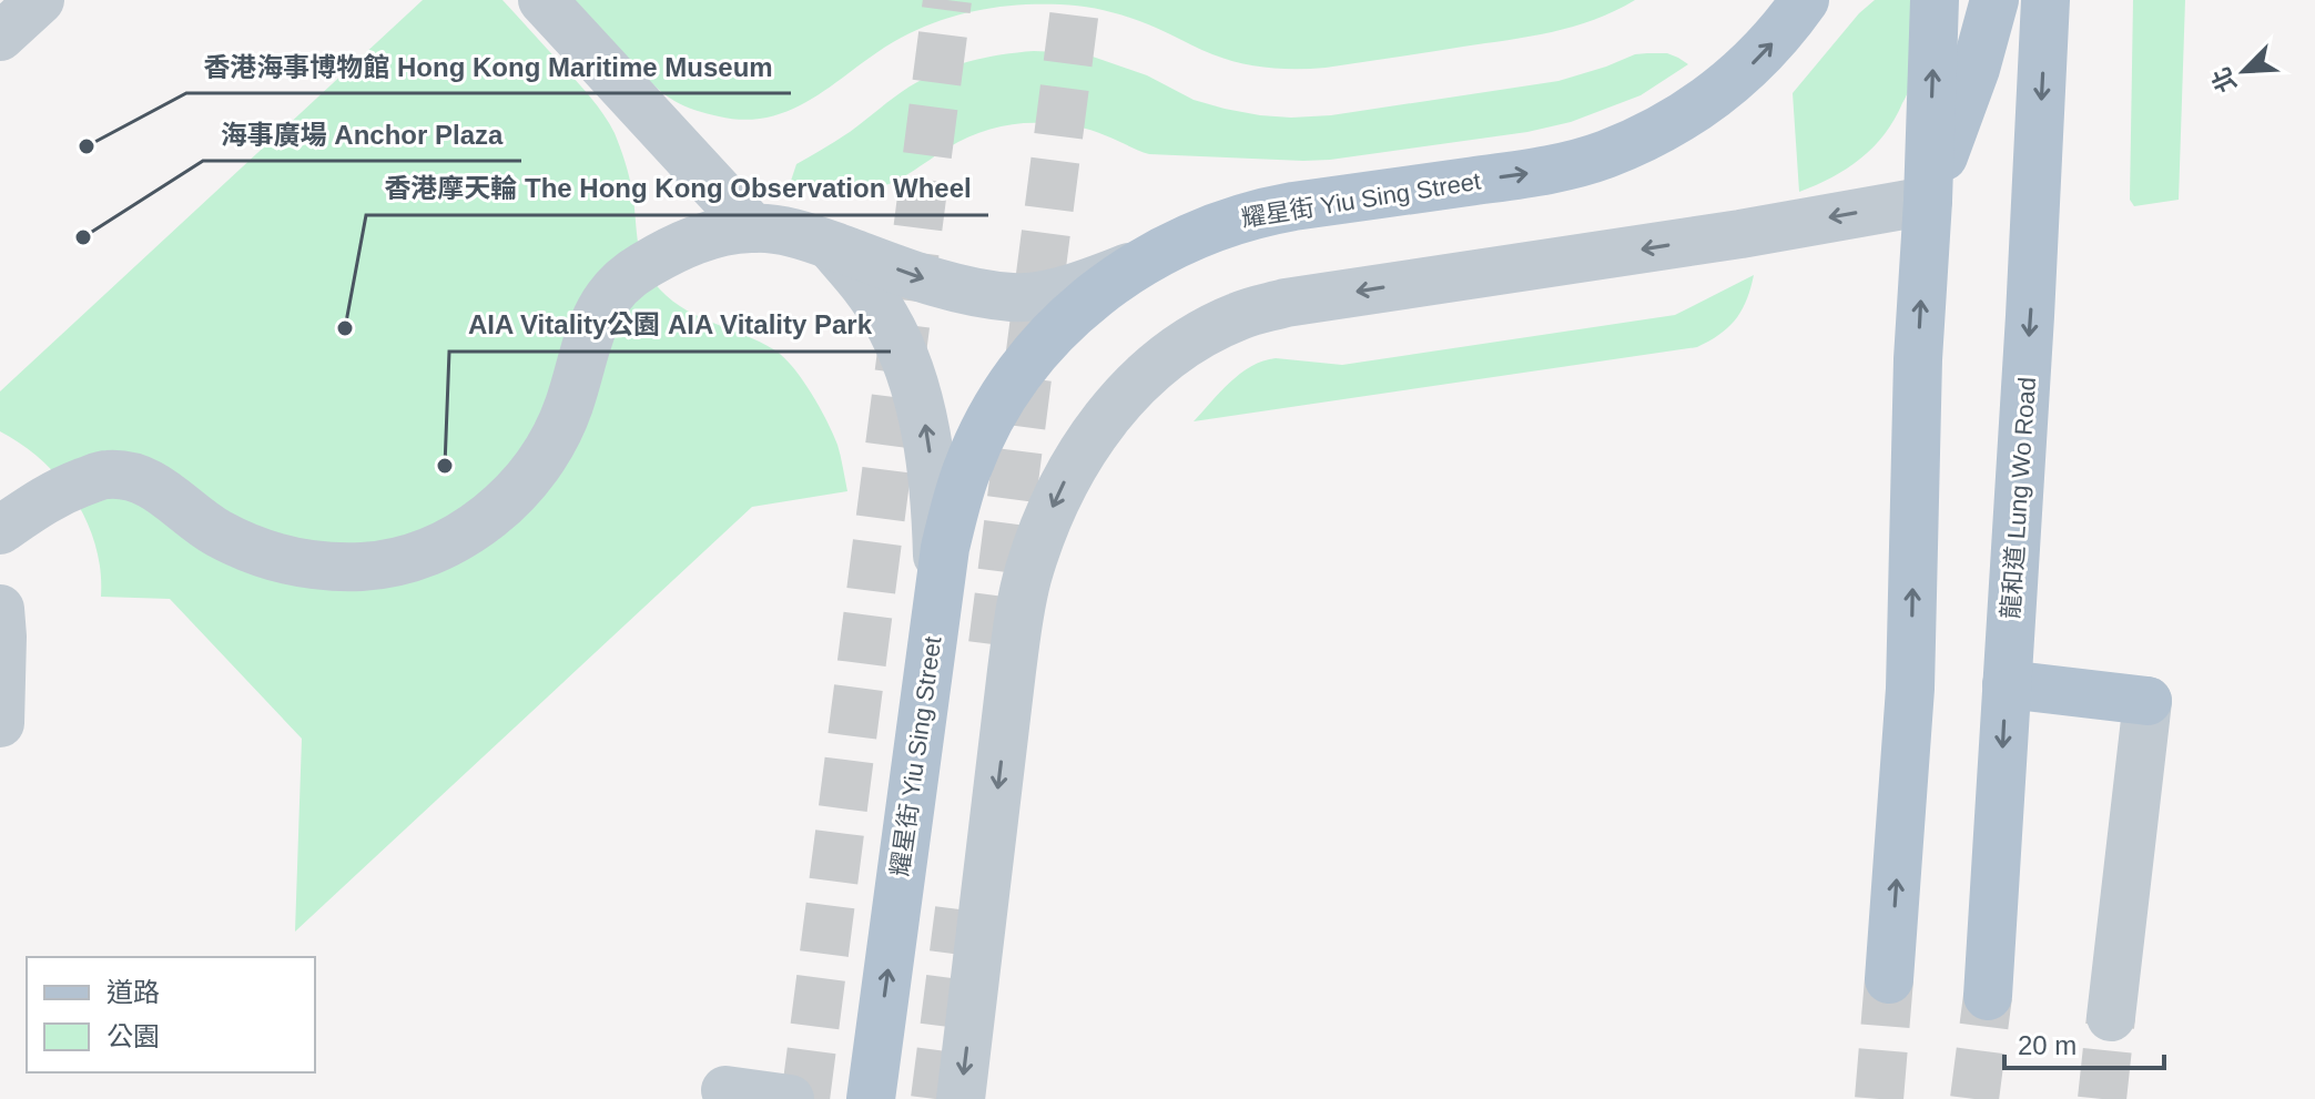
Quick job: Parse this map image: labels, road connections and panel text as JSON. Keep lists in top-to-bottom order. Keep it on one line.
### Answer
{"streets":{"main road":["耀星街 Yiu Sing Street","龍和道 Lung Wo Road"]},"one_way":["耀星街 Yiu Sing Street"],"places":["香港海事博物館 Hong Kong Maritime Museum","海事廣場 Anchor Plaza","香港摩天輪 The Hong Kong Observation Wheel","AIA Vitality公園 AIA Vitality Park"],"legend":["道路","公園"],"scale_bar":"20 m","north":"bottom left"}
